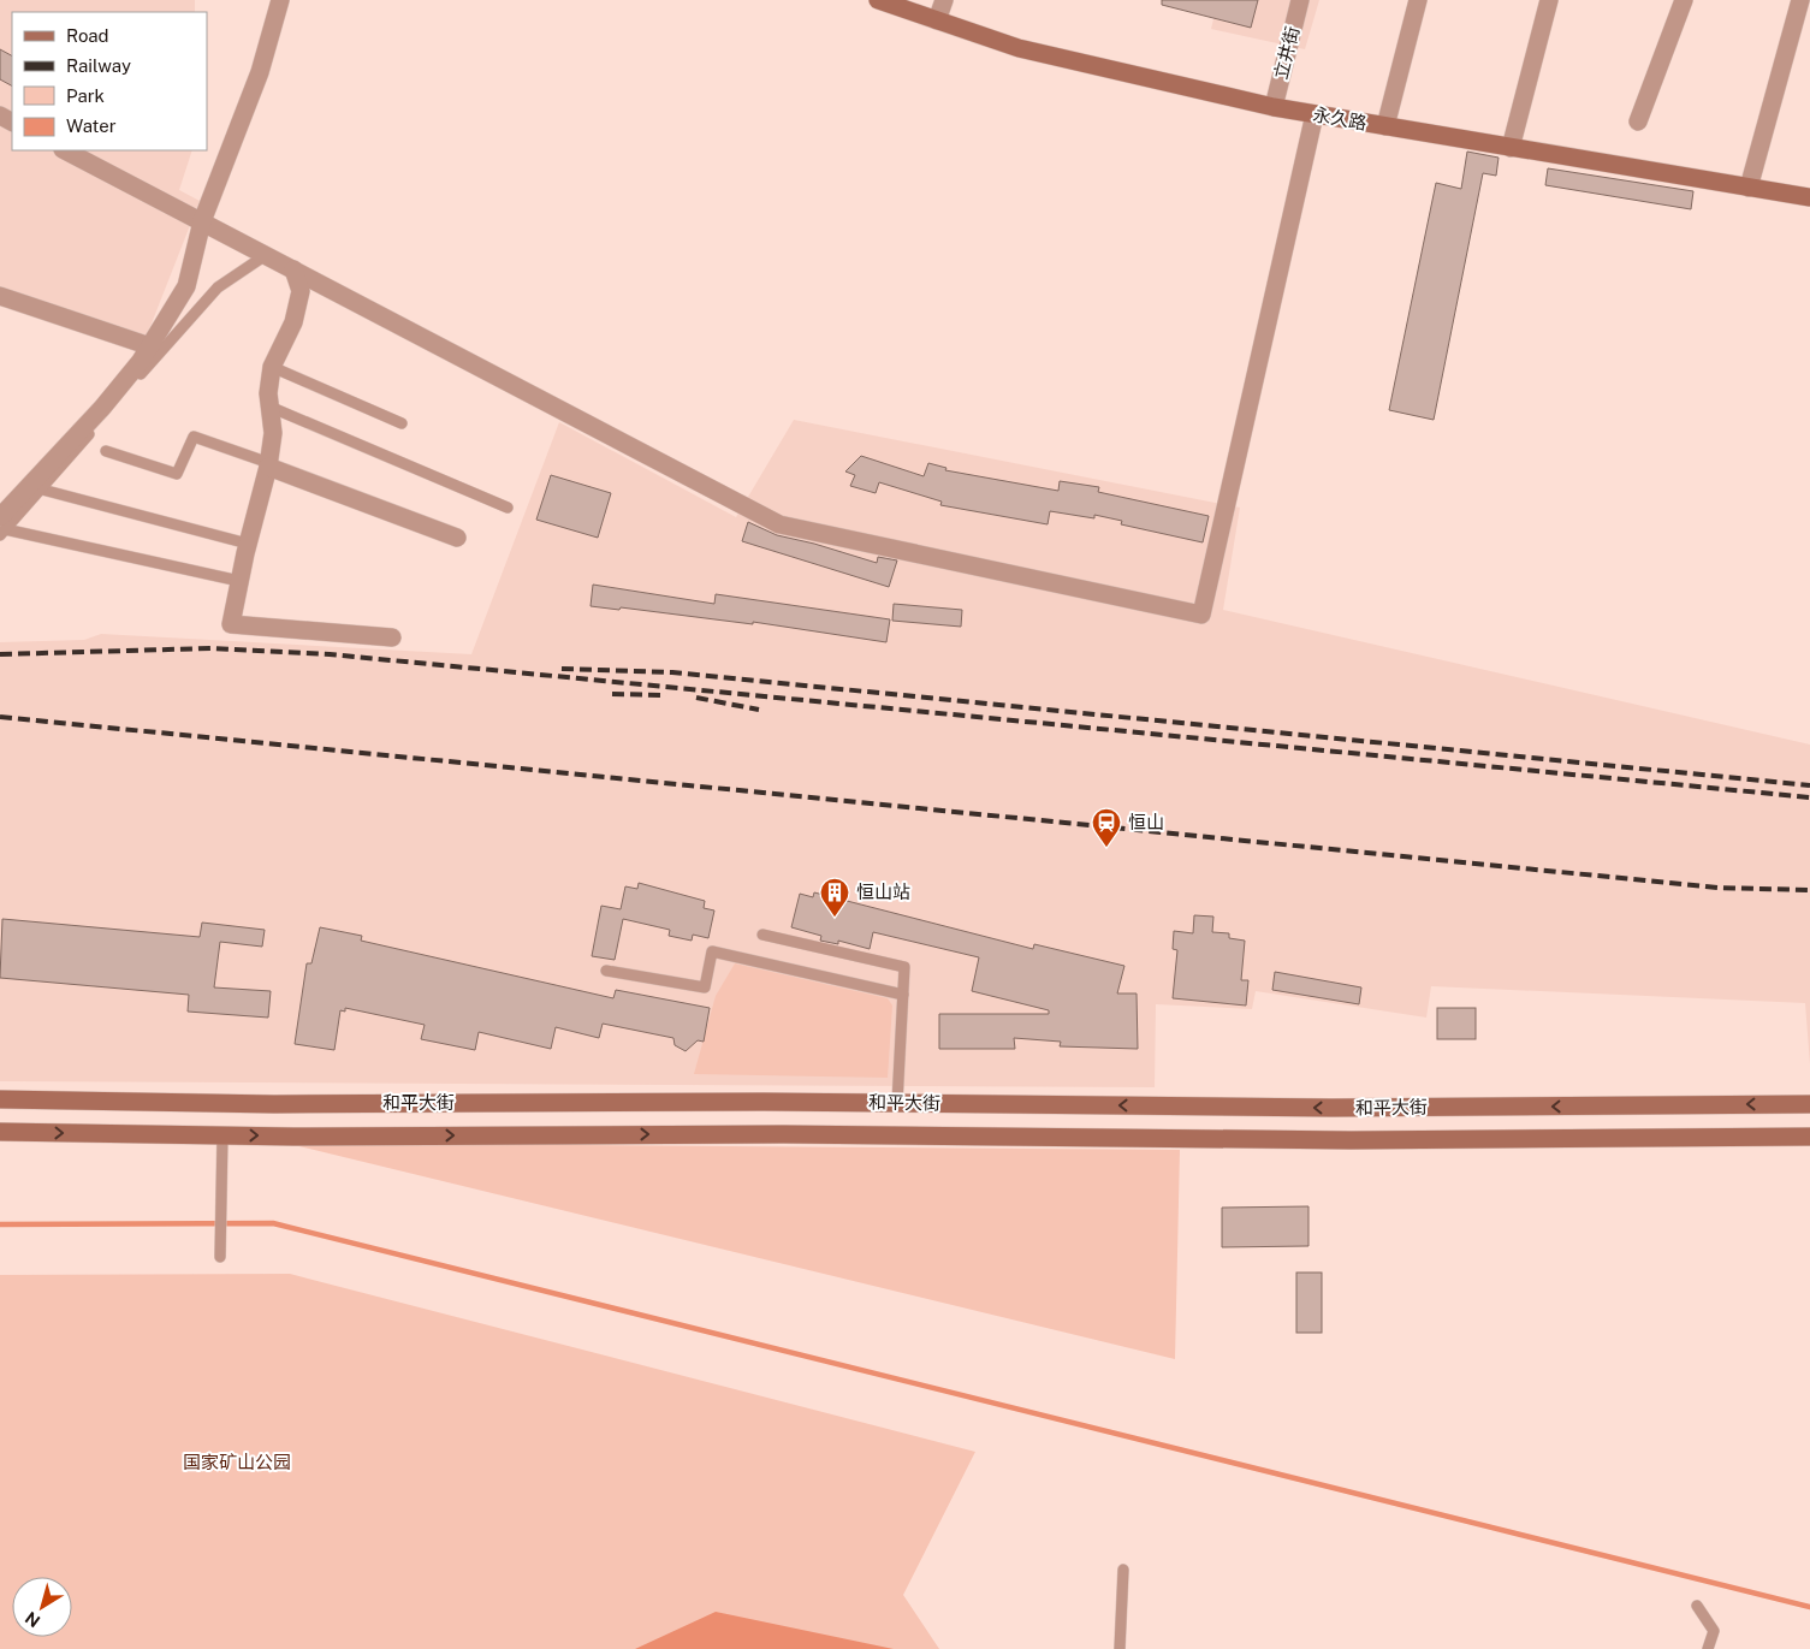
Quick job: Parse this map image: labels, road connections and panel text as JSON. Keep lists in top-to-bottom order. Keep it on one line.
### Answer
{"streets":{"main road":["永久路","和平大街"],"street":["立井街"]},"crossings":[["立井街","永久路"]],"parks":["国家矿山公园"],"places":{"station":["恒山"],"building":["恒山站"]},"legend":["Road","Railway","Park","Water"],"north":"bottom left"}
